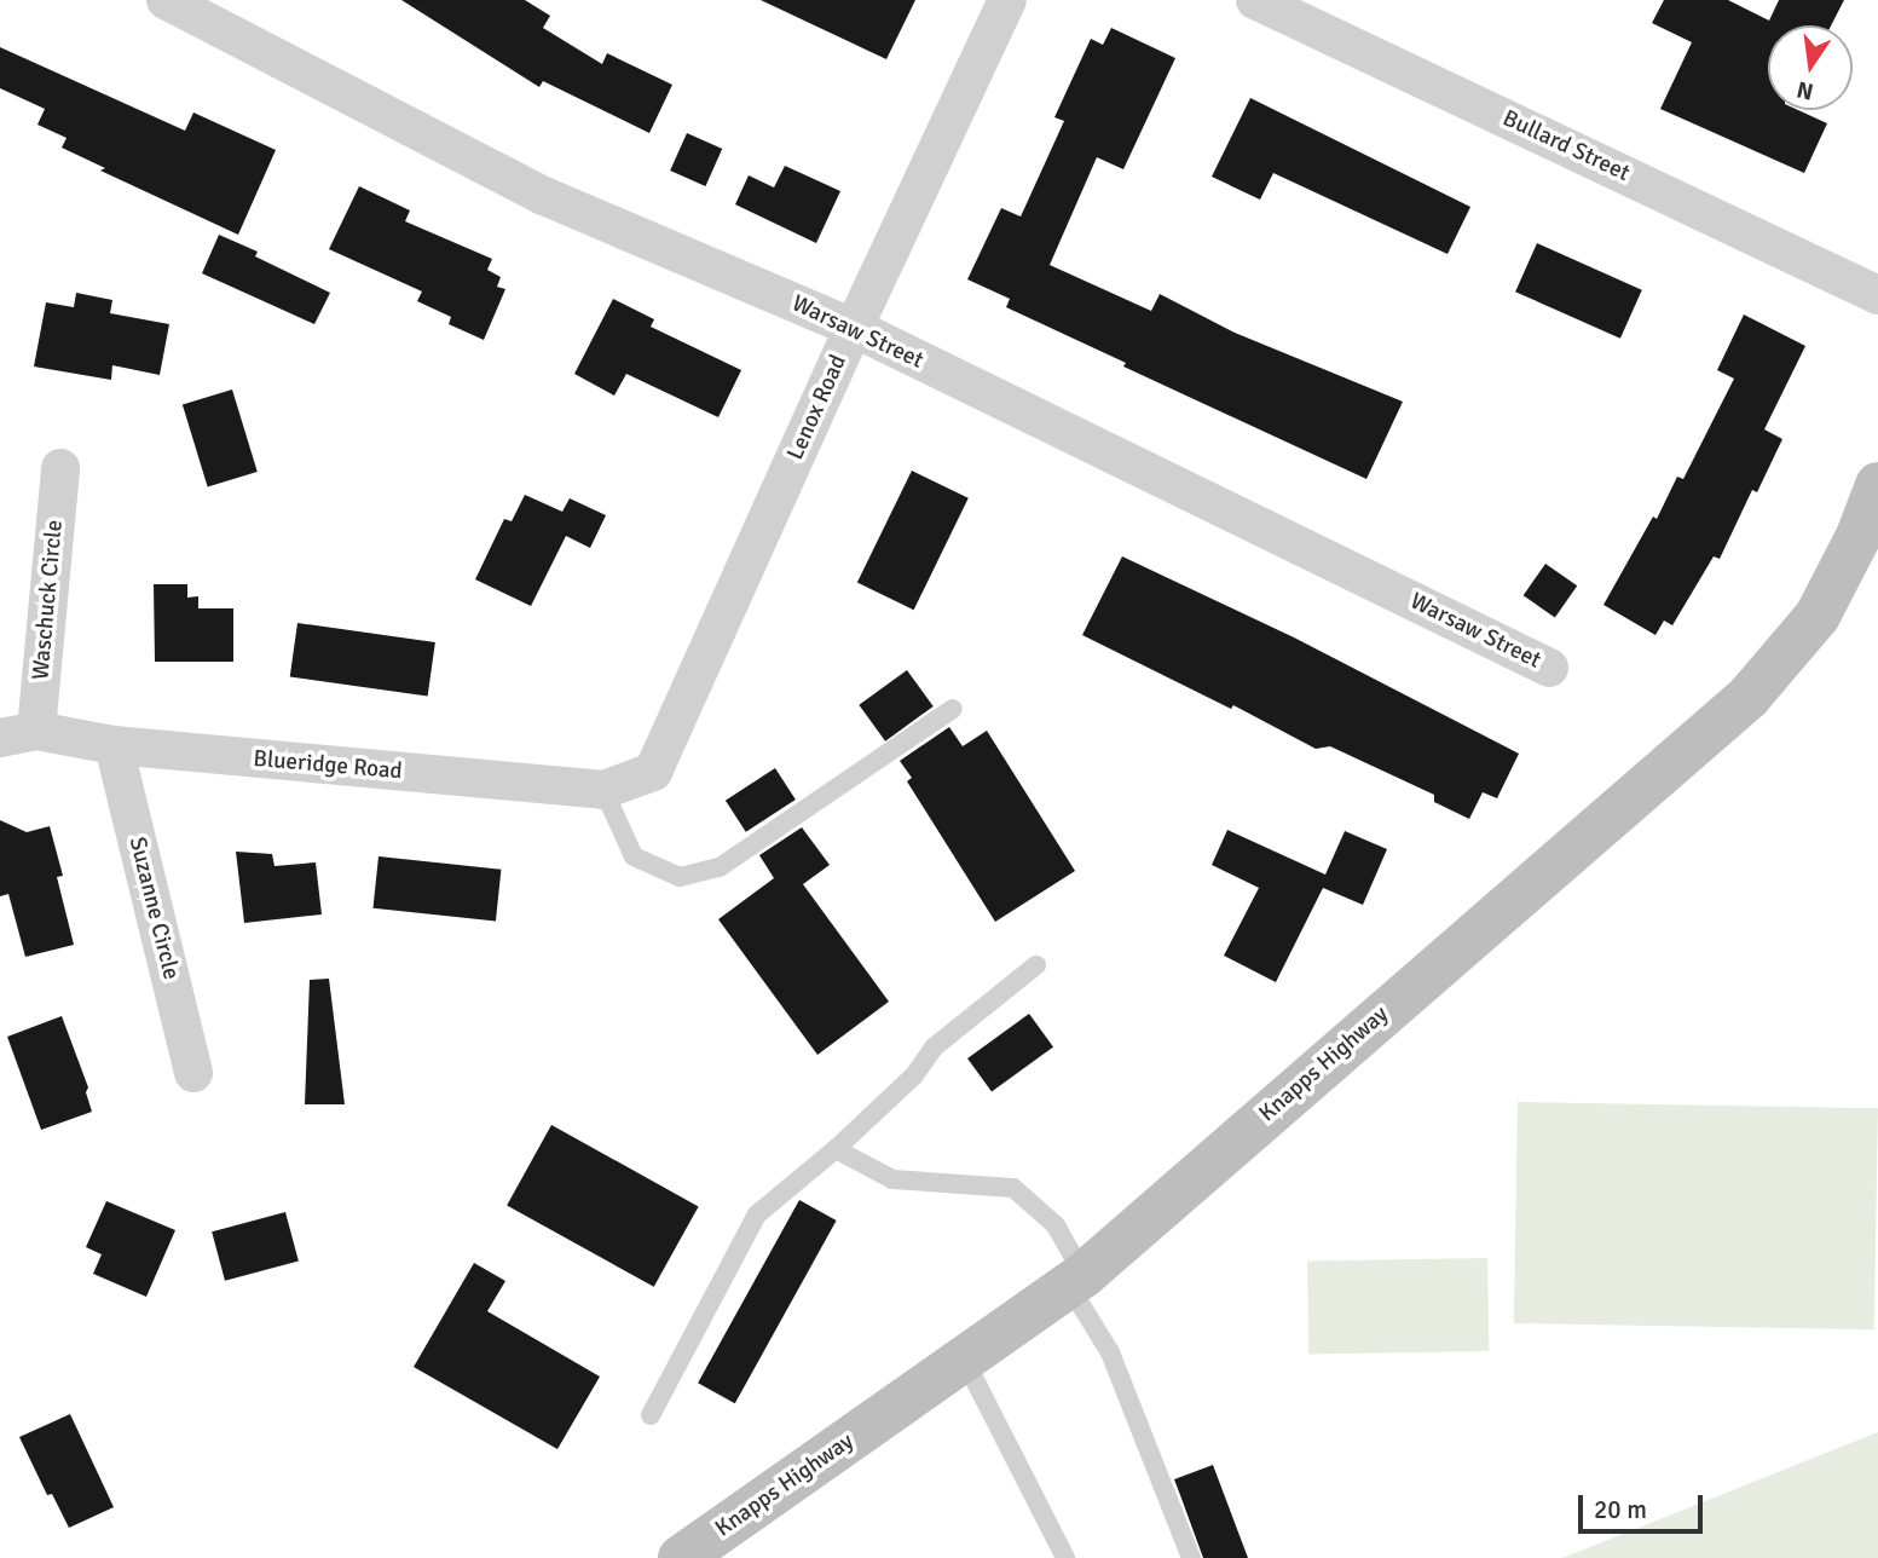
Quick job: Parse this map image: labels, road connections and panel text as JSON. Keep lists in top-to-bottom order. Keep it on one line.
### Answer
{"streets":{"street":["Bullard Street","Warsaw Street","Lenox Road","Waschuck Circle","Blueridge Road","Suzanne Circle","Knapps Highway"]},"crossings":[["Warsaw Street","Lenox Road"],["Lenox Road","Blueridge Road"],["Waschuck Circle","Blueridge Road"],["Blueridge Road","Suzanne Circle"]],"scale_bar":"20 m","north":"bottom"}
